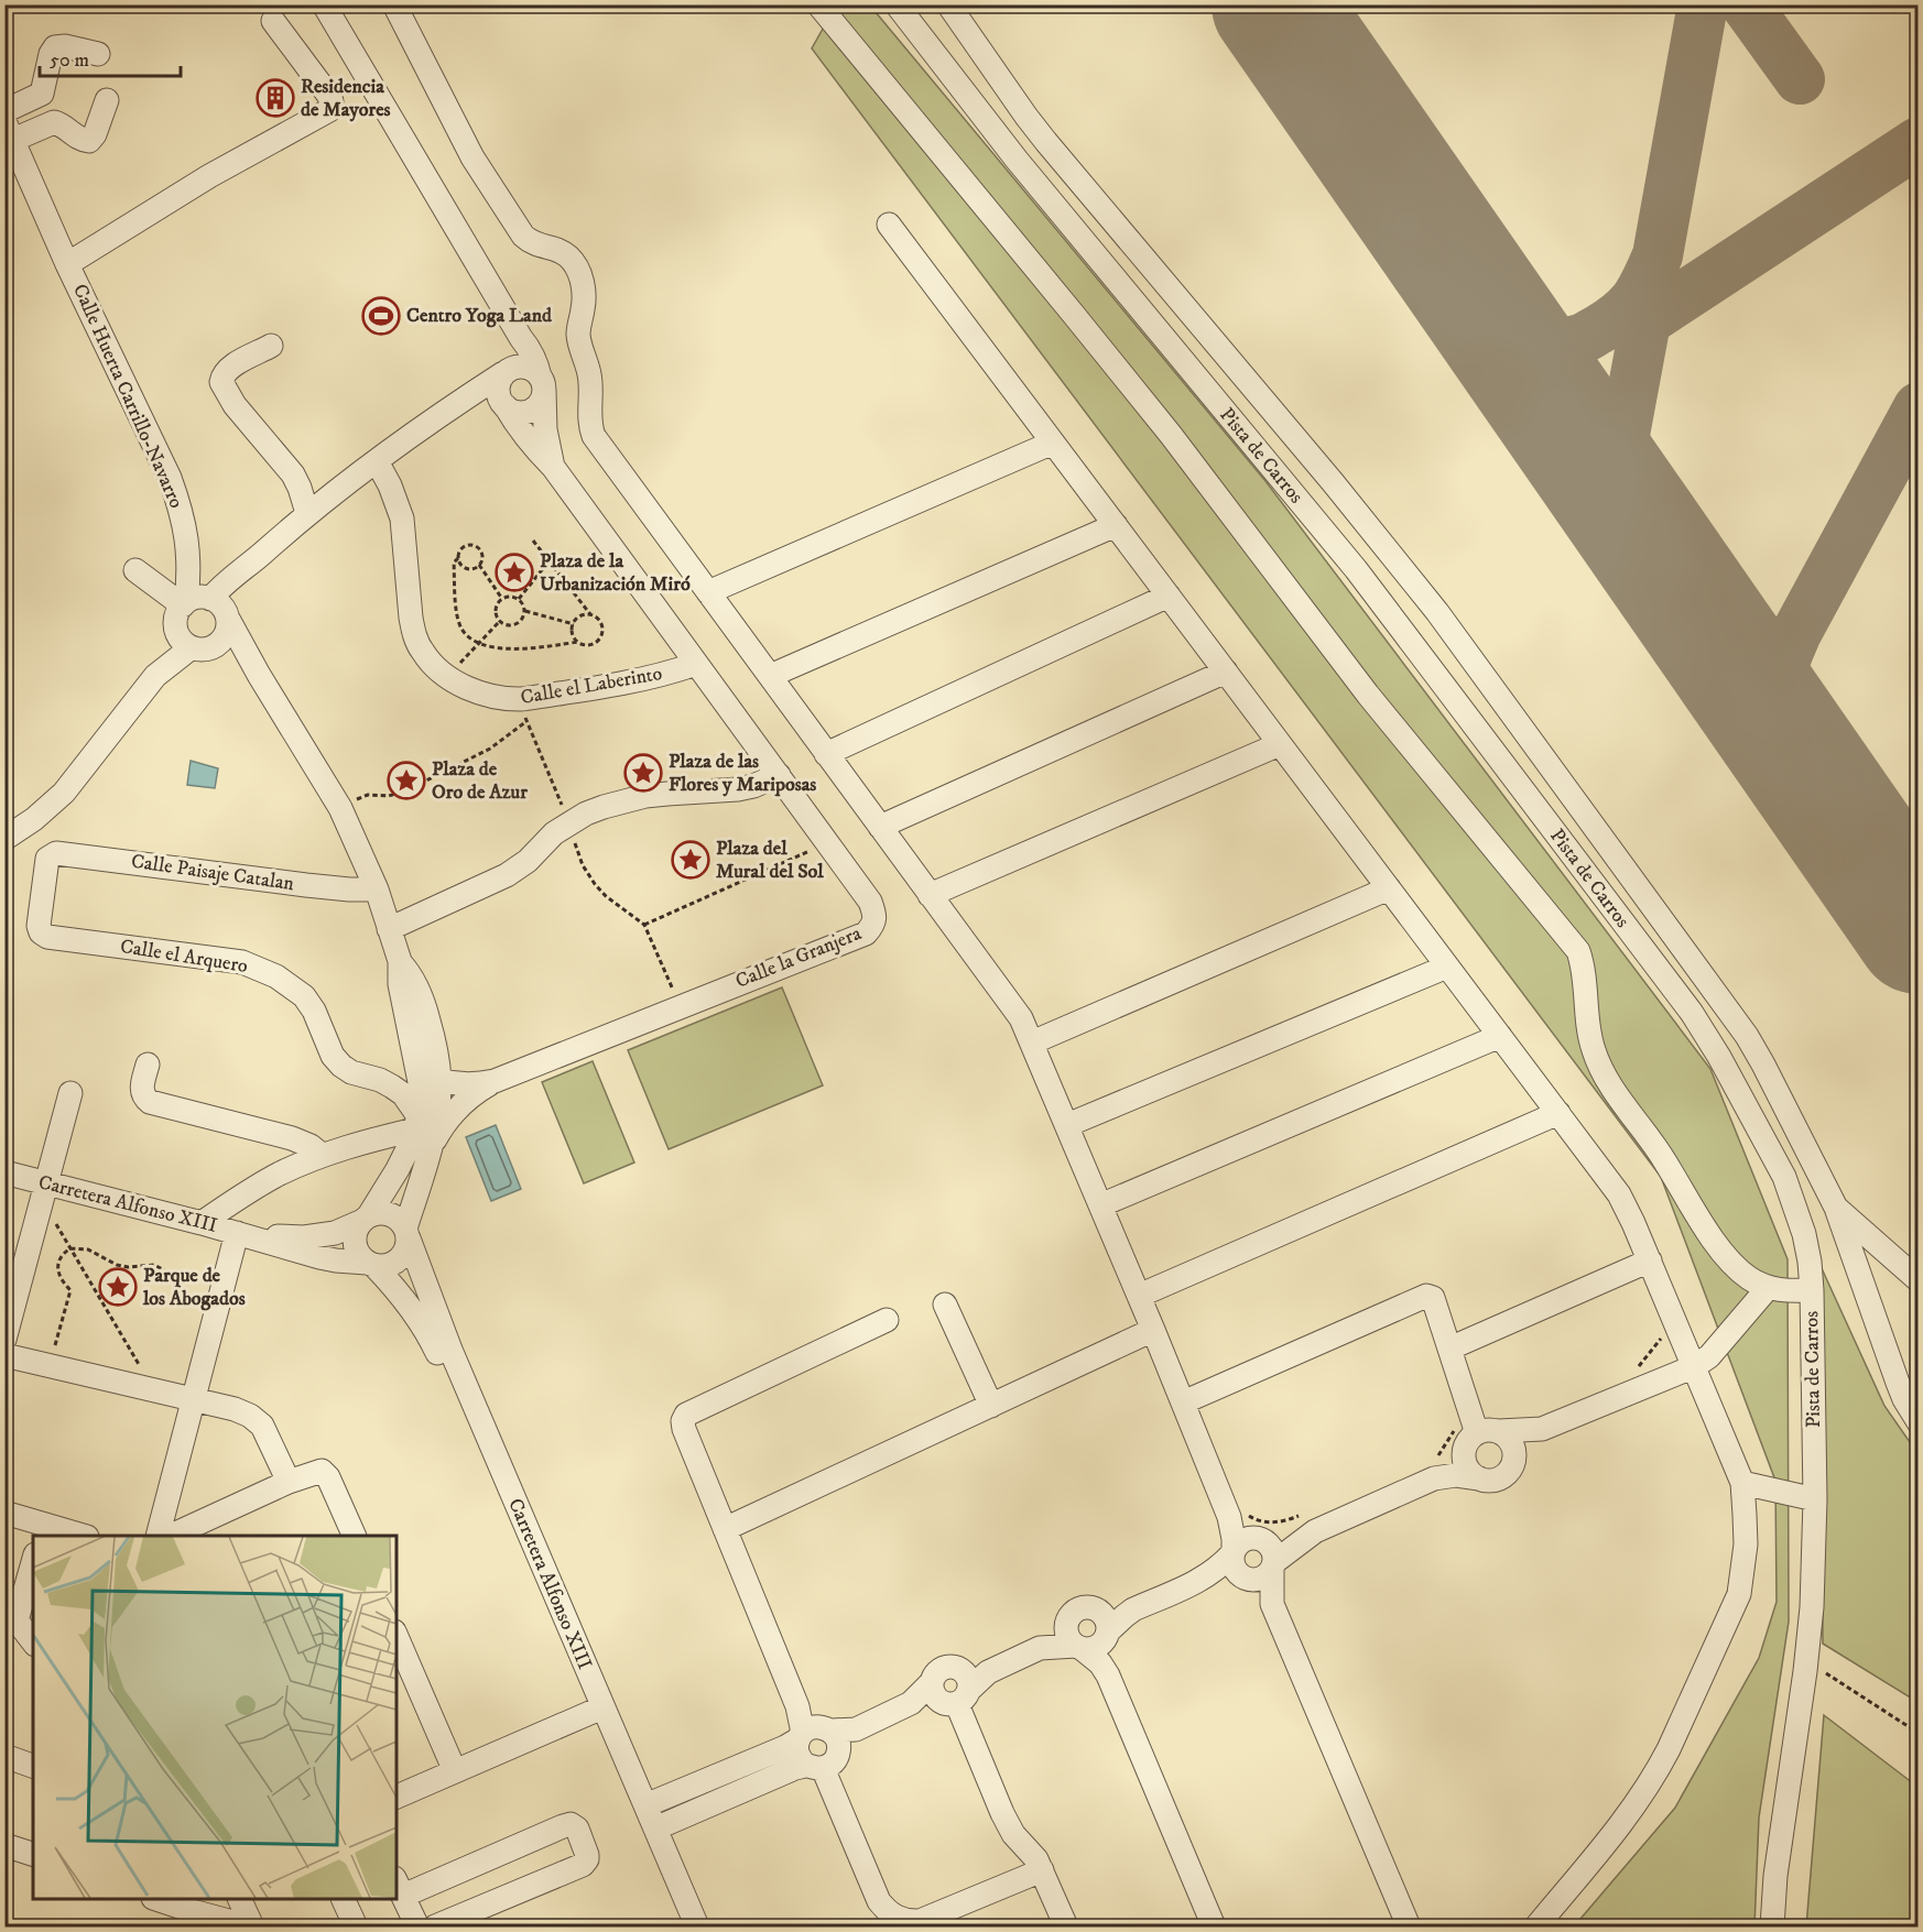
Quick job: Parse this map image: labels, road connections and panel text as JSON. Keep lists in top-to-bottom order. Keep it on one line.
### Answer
{"streets":{"street":["Calle Huerta Carrillo-Navarro","Pista de Carros","Calle el Laberinto","Calle Paisaje Catalan","Calle el Arquero","Calle la Granjera","Carretera Alfonso XIII"]},"crossings":[["Calle el Laberinto","Calle la Granjera"],["Calle Paisaje Catalan","Calle el Arquero"],["Calle el Arquero","Calle la Granjera"]],"places":{"building":["Residencia de Mayores"],"sports":["Centro Yoga Land"],"place":["Plaza de la Urbanización Miró","Plaza de las Flores y Mariposas","Plaza de Oro de Azur","Plaza del Mural del Sol","Parque de los Abogados"]},"scale_bar":"50 m"}
